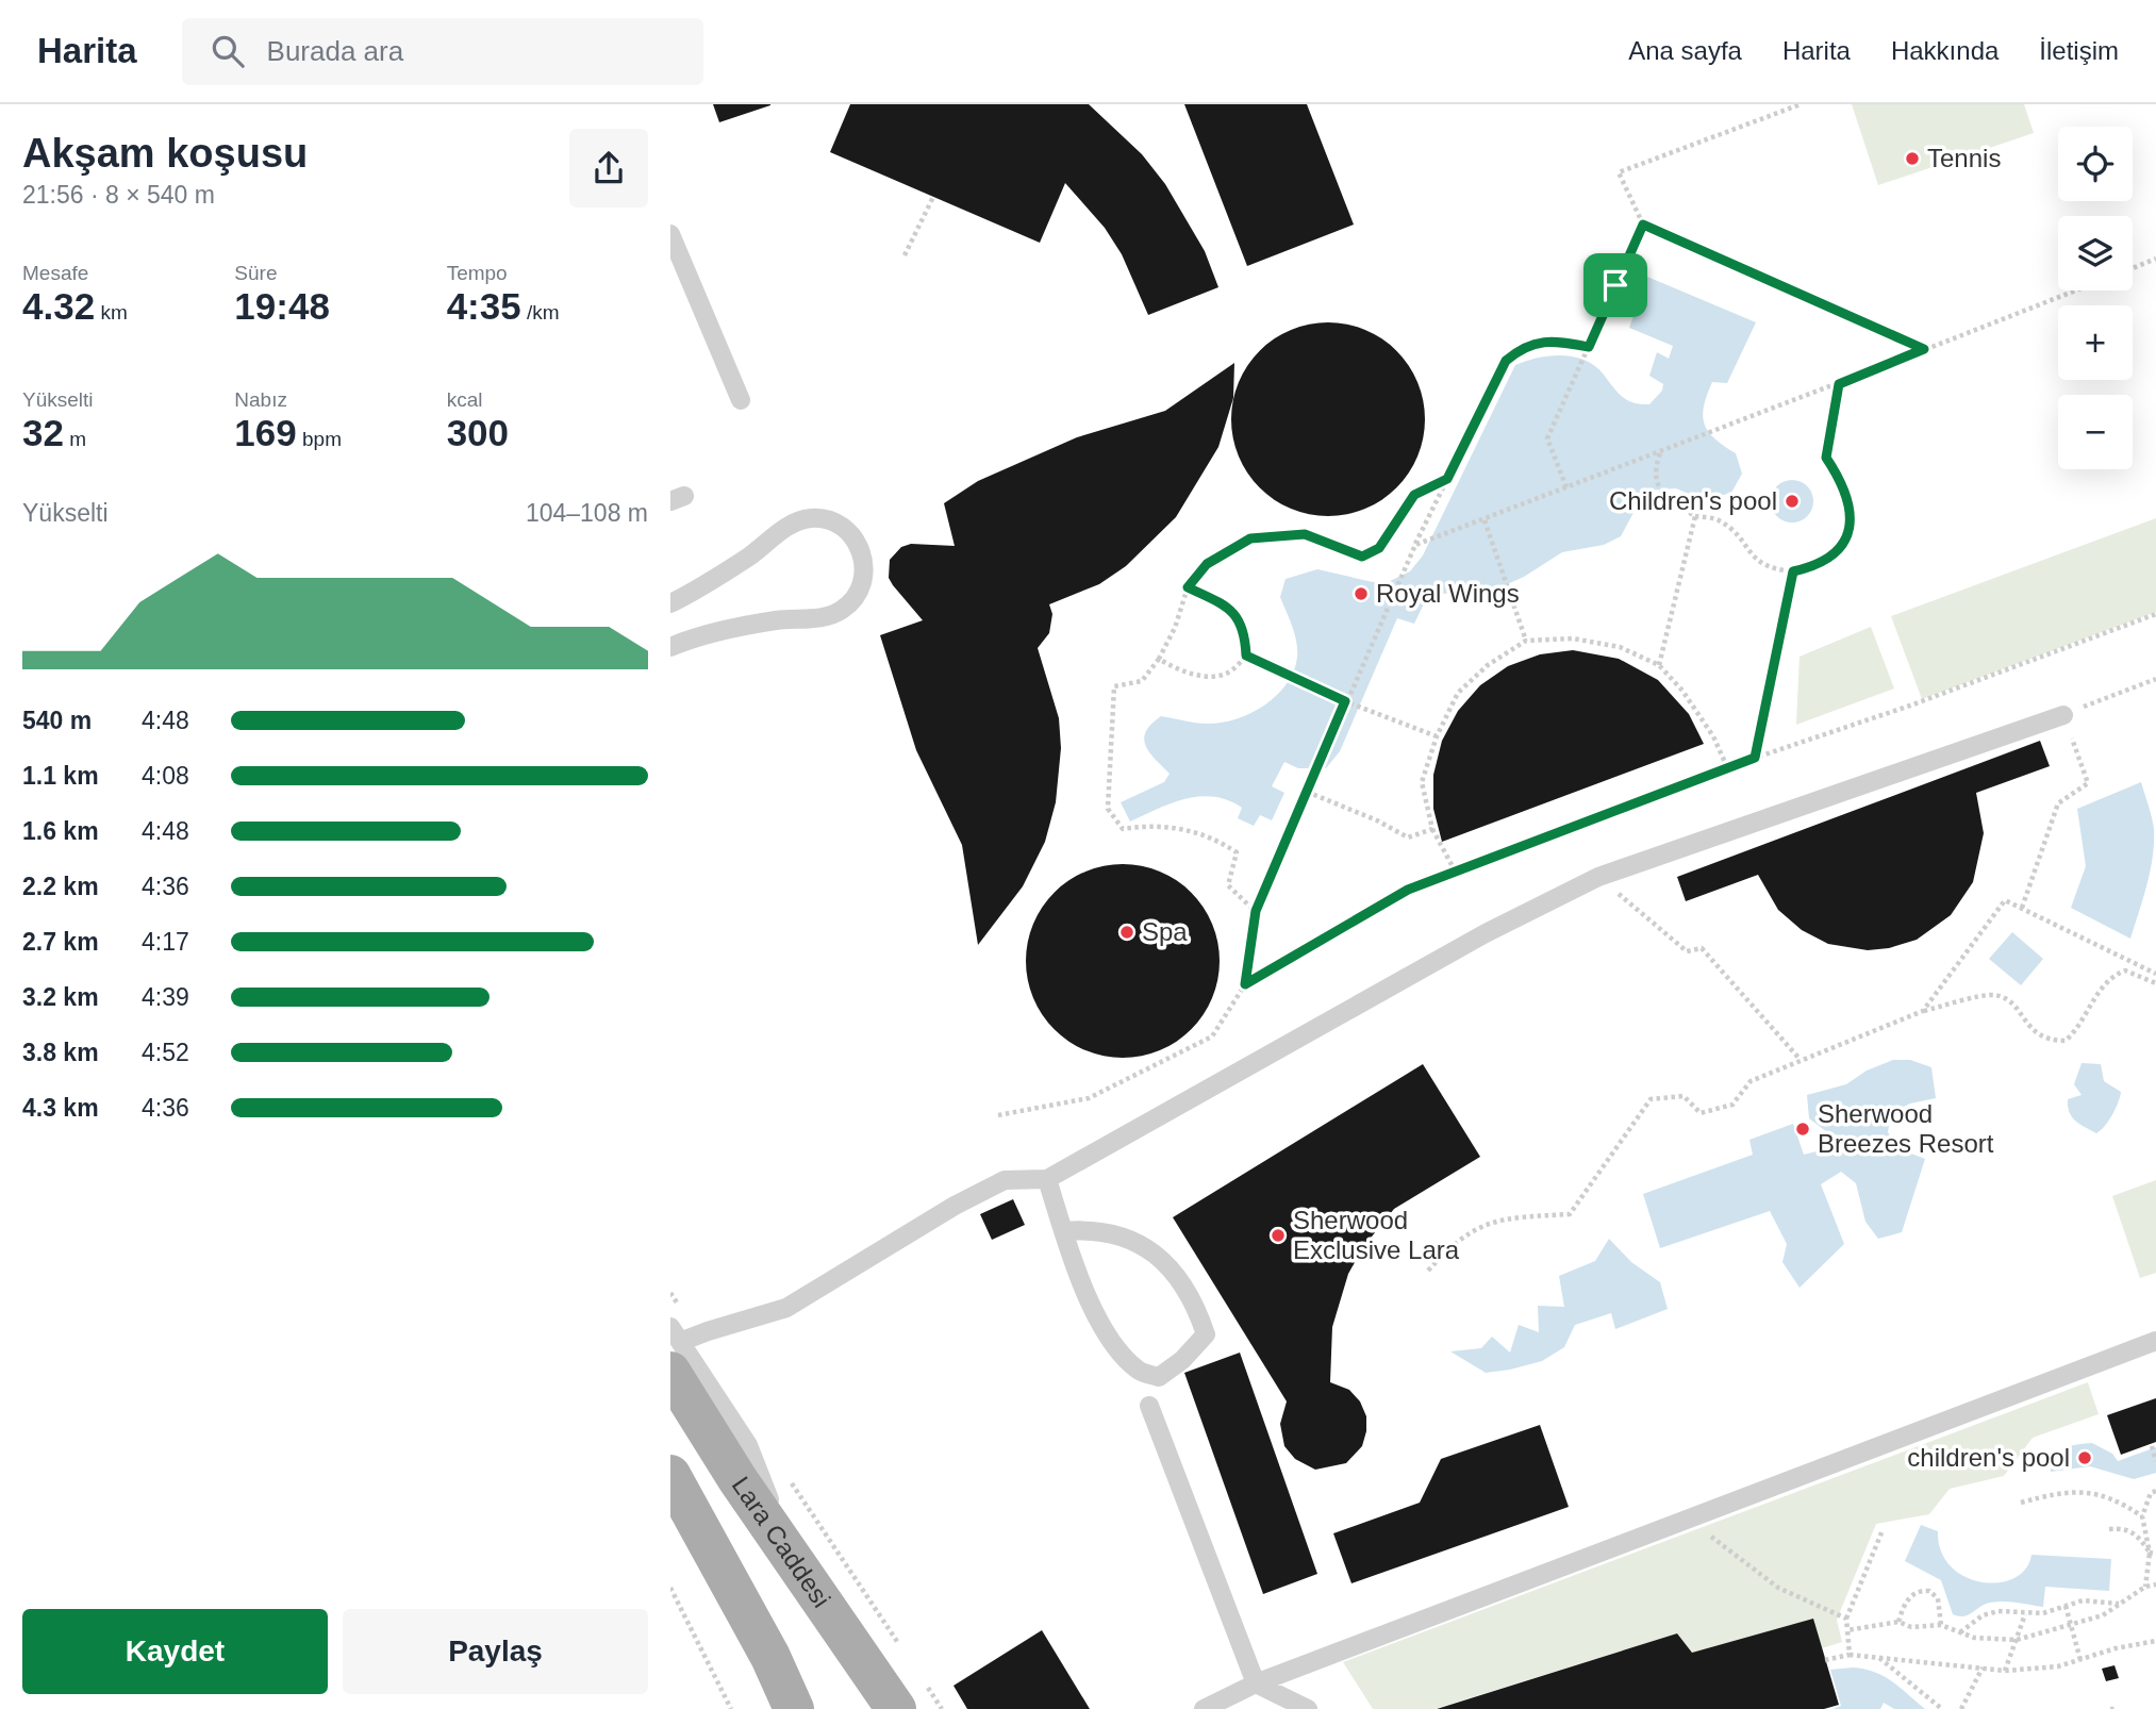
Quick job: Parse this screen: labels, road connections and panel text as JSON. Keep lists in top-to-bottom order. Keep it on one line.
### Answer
{"streets":{"main road":["Lara Caddesi"]},"places":["Tennis","Children's pool","Royal Wings","Spa","Sherwood Breezes Resort","Sherwood Exclusive Lara","children's pool"],"page":{"header":"Harita","search":"Burada ara","nav":["Ana sayfa","Harita","Hakkında","İletişim"],"heading":["Akşam koşusu","21:56 · 8 × 540 m"],"map_buttons":["+","−"],"stats":[["Mesafe","4.32 km"],["Süre","19:48"],["Tempo","4:35 /km"],["Yükselti","32 m"],["Nabız","169 bpm"],["kcal","300"]],"chart":["Yükselti","104–108 m"],"list":[{"name":"540 m","note":"4:48"},{"name":"1.1 km","note":"4:08"},{"name":"1.6 km","note":"4:48"},{"name":"2.2 km","note":"4:36"},{"name":"2.7 km","note":"4:17"},{"name":"3.2 km","note":"4:39"},{"name":"3.8 km","note":"4:52"},{"name":"4.3 km","note":"4:36"}],"buttons":["Kaydet","Paylaş"]}}
